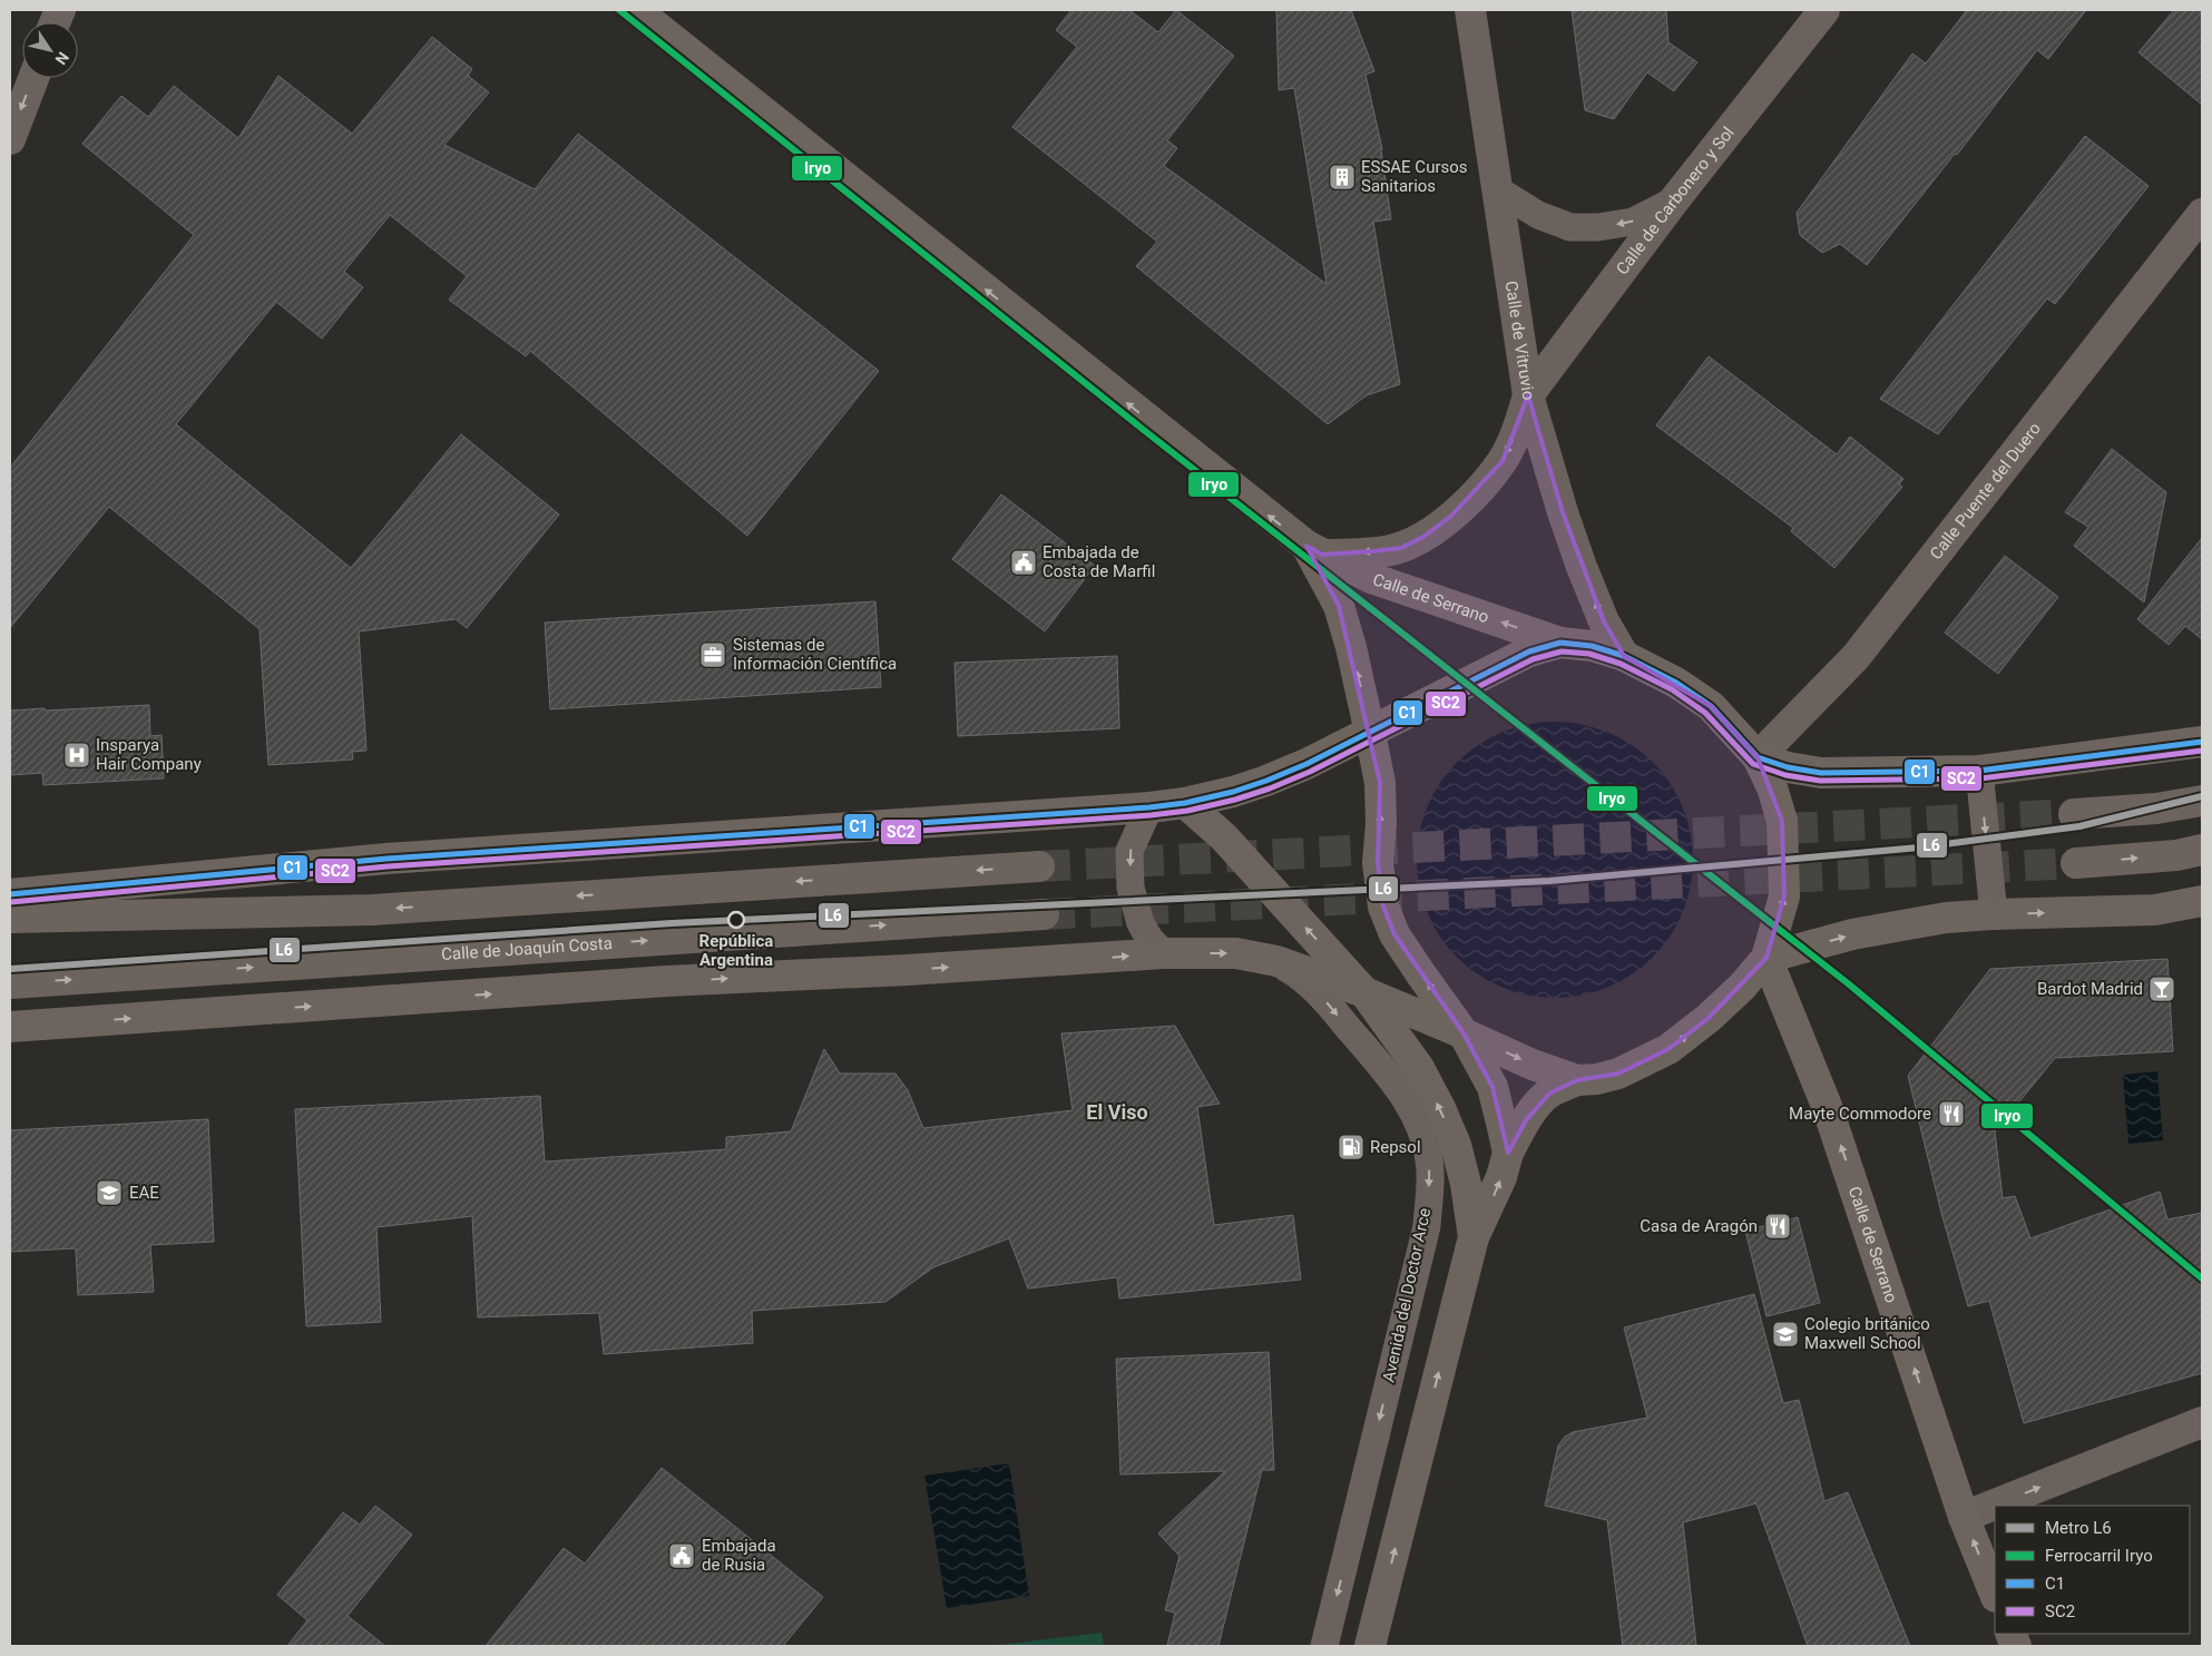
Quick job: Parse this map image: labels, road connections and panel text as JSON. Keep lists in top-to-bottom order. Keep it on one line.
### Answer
{"streets":{"main road":["Calle de Joaquín Costa"],"street":["Calle de Carbonero y Sol","Calle de Vitruvio","Calle Puente del Duero","Calle de Serrano"],"lane":["Avenida del Doctor Arce"]},"crossings":[["Calle de Carbonero y Sol","Calle de Vitruvio"]],"one_way":["Calle de Vitruvio","Calle de Serrano","Avenida del Doctor Arce"],"districts":["El Viso"],"places":{"building":["ESSAE Cursos Sanitarios"],"public building":["Embajada de Costa de Marfil","Embajada de Rusia"],"office":["Sistemas de Información Científica"],"hospital":["Insparya Hair Company"],"other":["República Argentina"],"bar":["Bardot Madrid"],"restaurant":["Mayte Commodore","Casa de Aragón"],"fuel station":["Repsol"],"school or university":["EAE","Colegio británico Maxwell School"]},"lines":["rail line Iryo","transit line C1","transit line SC2","metro line L6"],"legend":["Metro L6","Ferrocarril Iryo","C1","SC2"],"north":"bottom right"}
